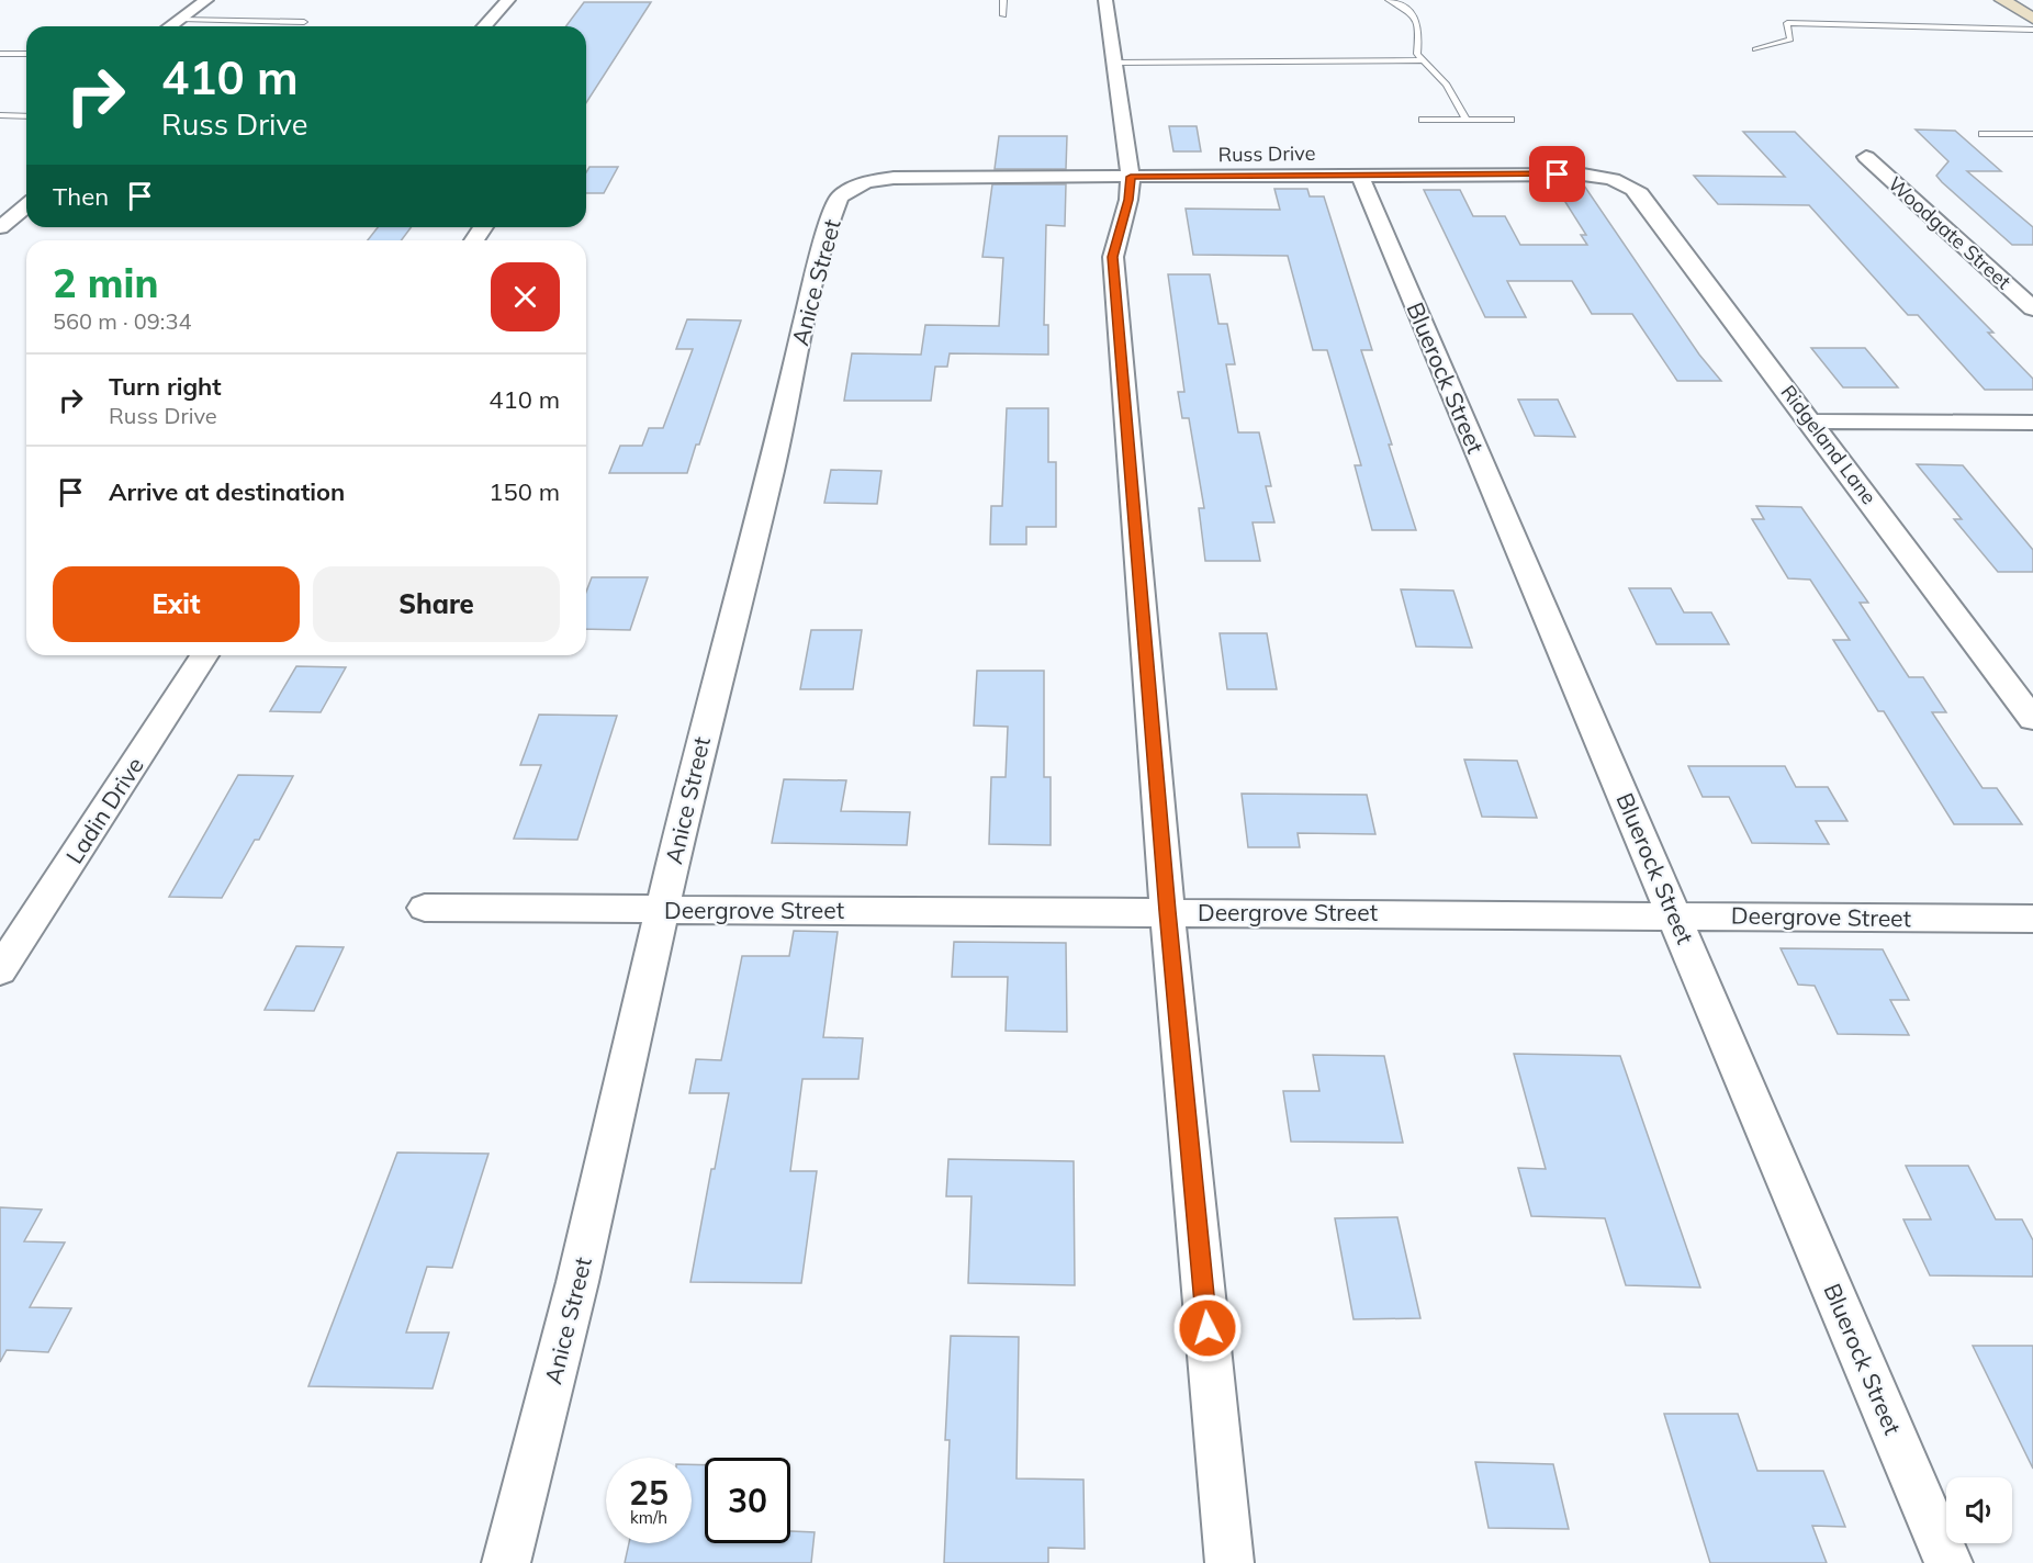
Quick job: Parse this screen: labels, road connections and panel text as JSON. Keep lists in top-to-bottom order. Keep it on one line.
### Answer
{"streets":{"street":["Russ Drive","Woodgate Street","Anice Street","Bluerock Street","Ridgeland Lane","Ladin Drive","Deergrove Street"]},"crossings":[["Russ Drive","Anice Street"],["Russ Drive","Bluerock Street"],["Russ Drive","Ridgeland Lane"],["Anice Street","Deergrove Street"],["Bluerock Street","Deergrove Street"]],"page":{"turn":["410 m","Russ Drive"],"then":"Then","heading":["2 min","560 m · 09:34"],"list":[{"name":"Turn right","note":"Russ Drive","value":"410 m"},{"name":"Arrive at destination","value":"150 m"}],"buttons":["Exit","Share"],"speed":"25 km/h","limit":"30"}}
